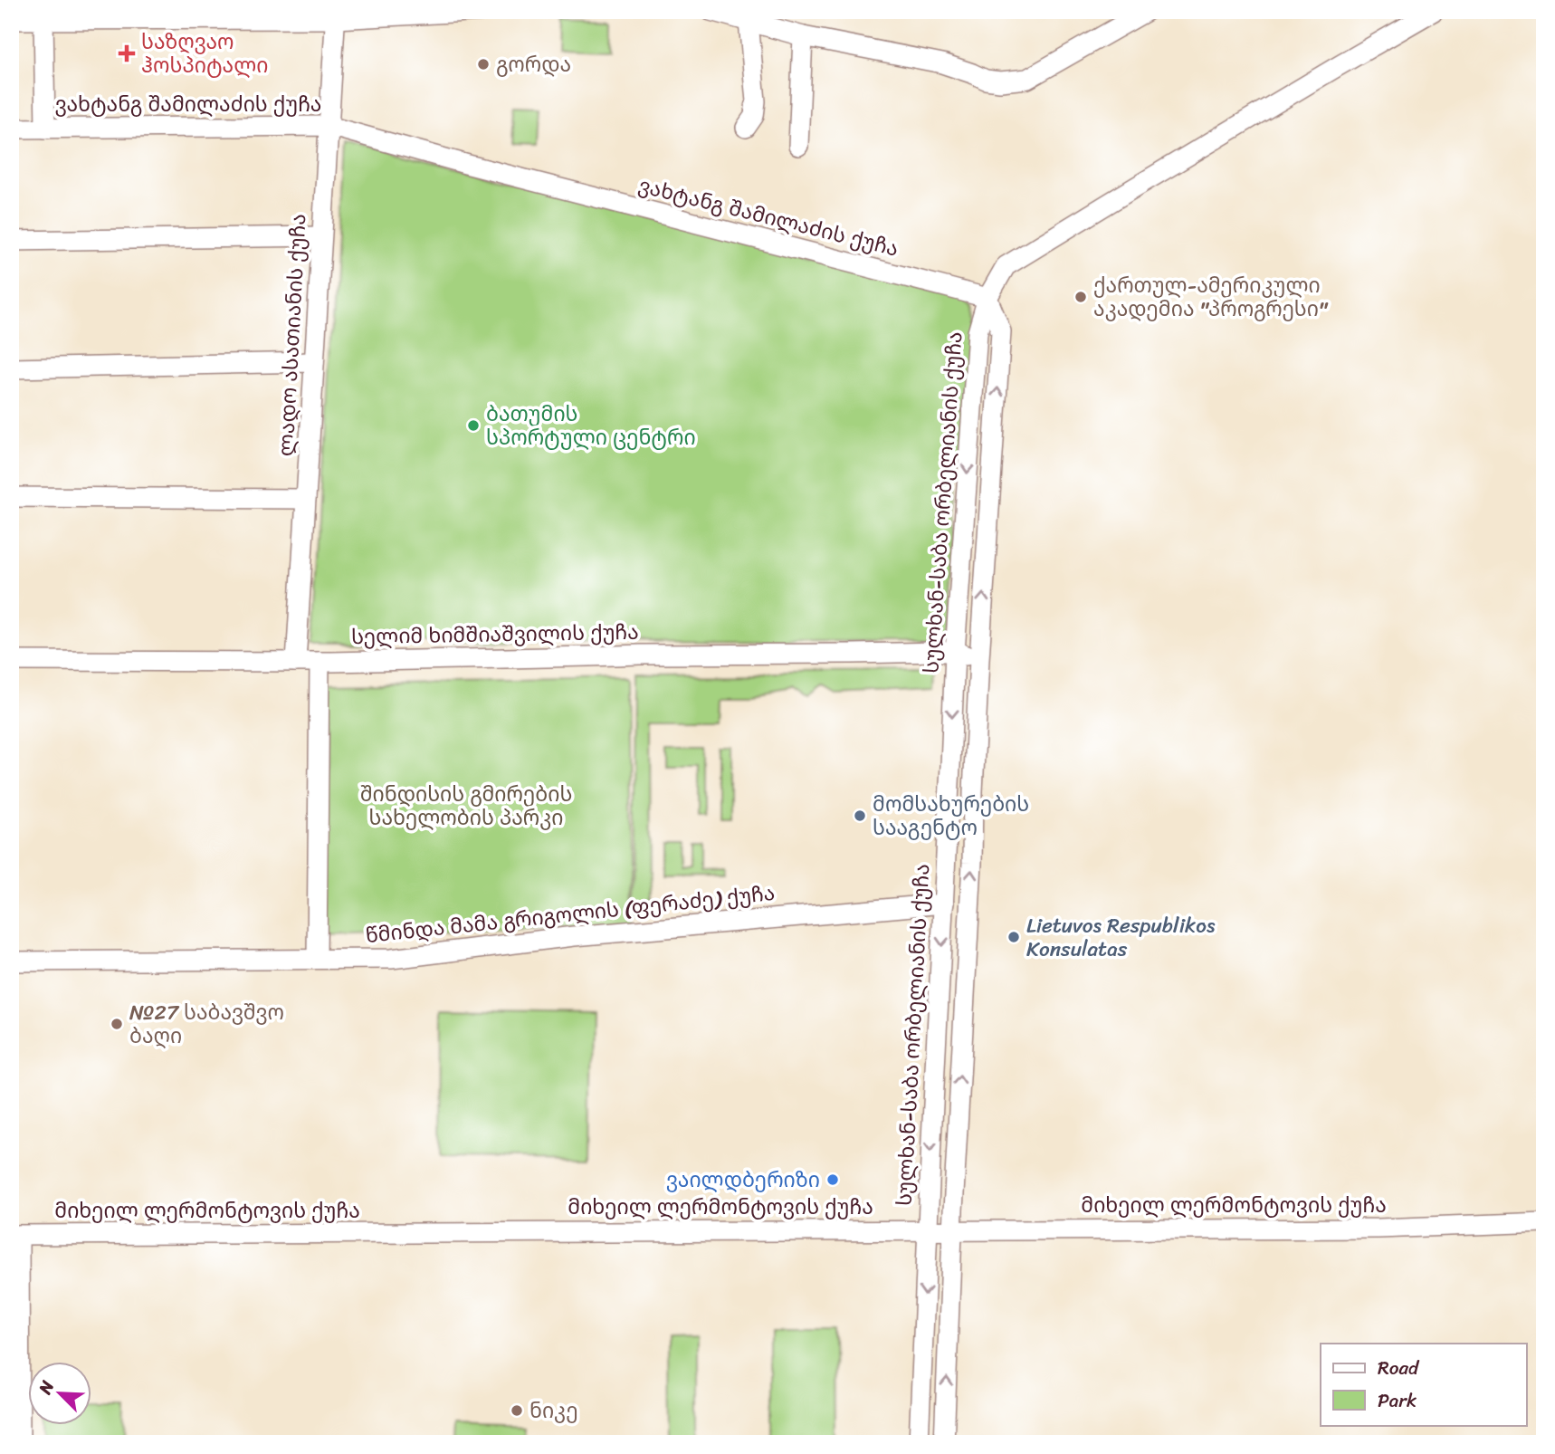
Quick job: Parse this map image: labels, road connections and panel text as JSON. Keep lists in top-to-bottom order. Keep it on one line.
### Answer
{"streets":{"street":["ვახტანგ შამილაძის ქუჩა","ლადო ასათიანის ქუჩა","სულხან-საბა ორბელიანის ქუჩა","სელიმ ხიმშიაშვილის ქუჩა","წმინდა მამა გრიგოლის (ფერაძე) ქუჩა","მიხეილ ლერმონტოვის ქუჩა"]},"crossings":[["ვახტანგ შამილაძის ქუჩა","ლადო ასათიანის ქუჩა"],["ვახტანგ შამილაძის ქუჩა","სულხან-საბა ორბელიანის ქუჩა"],["ლადო ასათიანის ქუჩა","სელიმ ხიმშიაშვილის ქუჩა"],["სულხან-საბა ორბელიანის ქუჩა","სელიმ ხიმშიაშვილის ქუჩა"],["სულხან-საბა ორბელიანის ქუჩა","წმინდა მამა გრიგოლის (ფერაძე) ქუჩა"],["სულხან-საბა ორბელიანის ქუჩა","მიხეილ ლერმონტოვის ქუჩა"]],"parks":["შინდისის გმირების სახელობის პარკი"],"places":{"health":["საზღვაო ჰოსპიტალი"],"other":["გორდა","ქართულ-ამერიკული აკადემია \"პროგრესი\"","ბათუმის სპორტული ცენტრი","მომსახურების სააგენტო","Lietuvos Respublikos Konsulatas","№27 საბავშვო ბაღი","ვაილდბერიზი","ნიკე"]},"legend":["Road","Park"],"north":"top left"}
